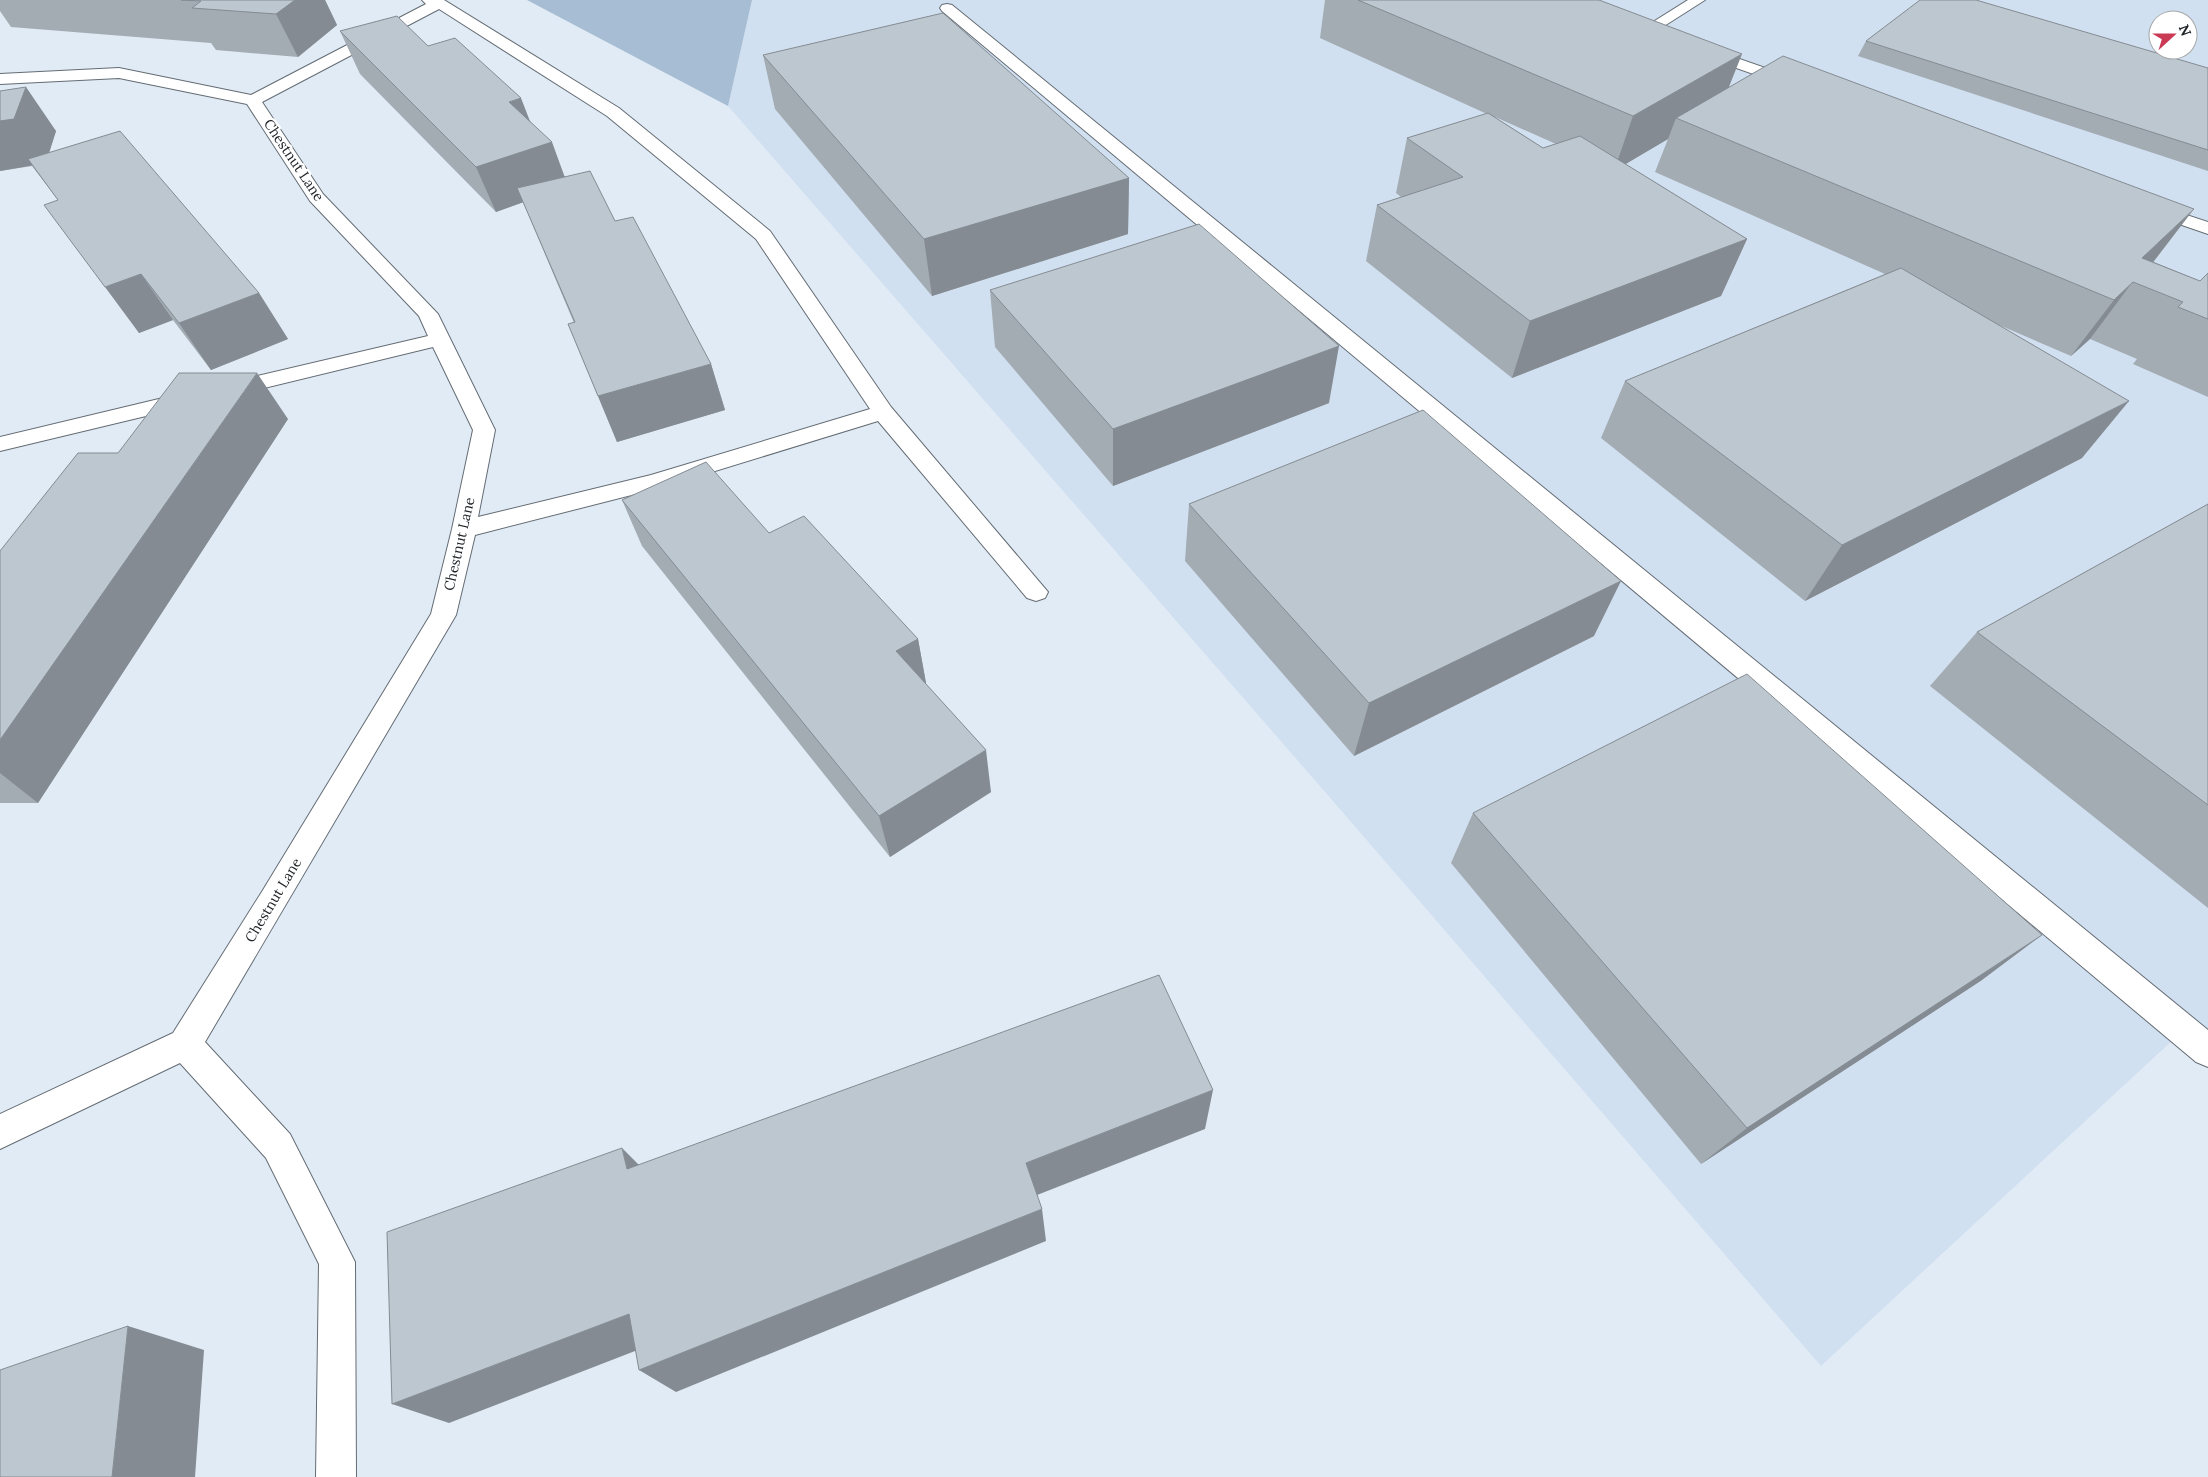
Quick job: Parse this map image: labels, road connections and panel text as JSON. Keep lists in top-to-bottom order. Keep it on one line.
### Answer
{"streets":{"street":["Chestnut Lane"]},"north":"right"}
